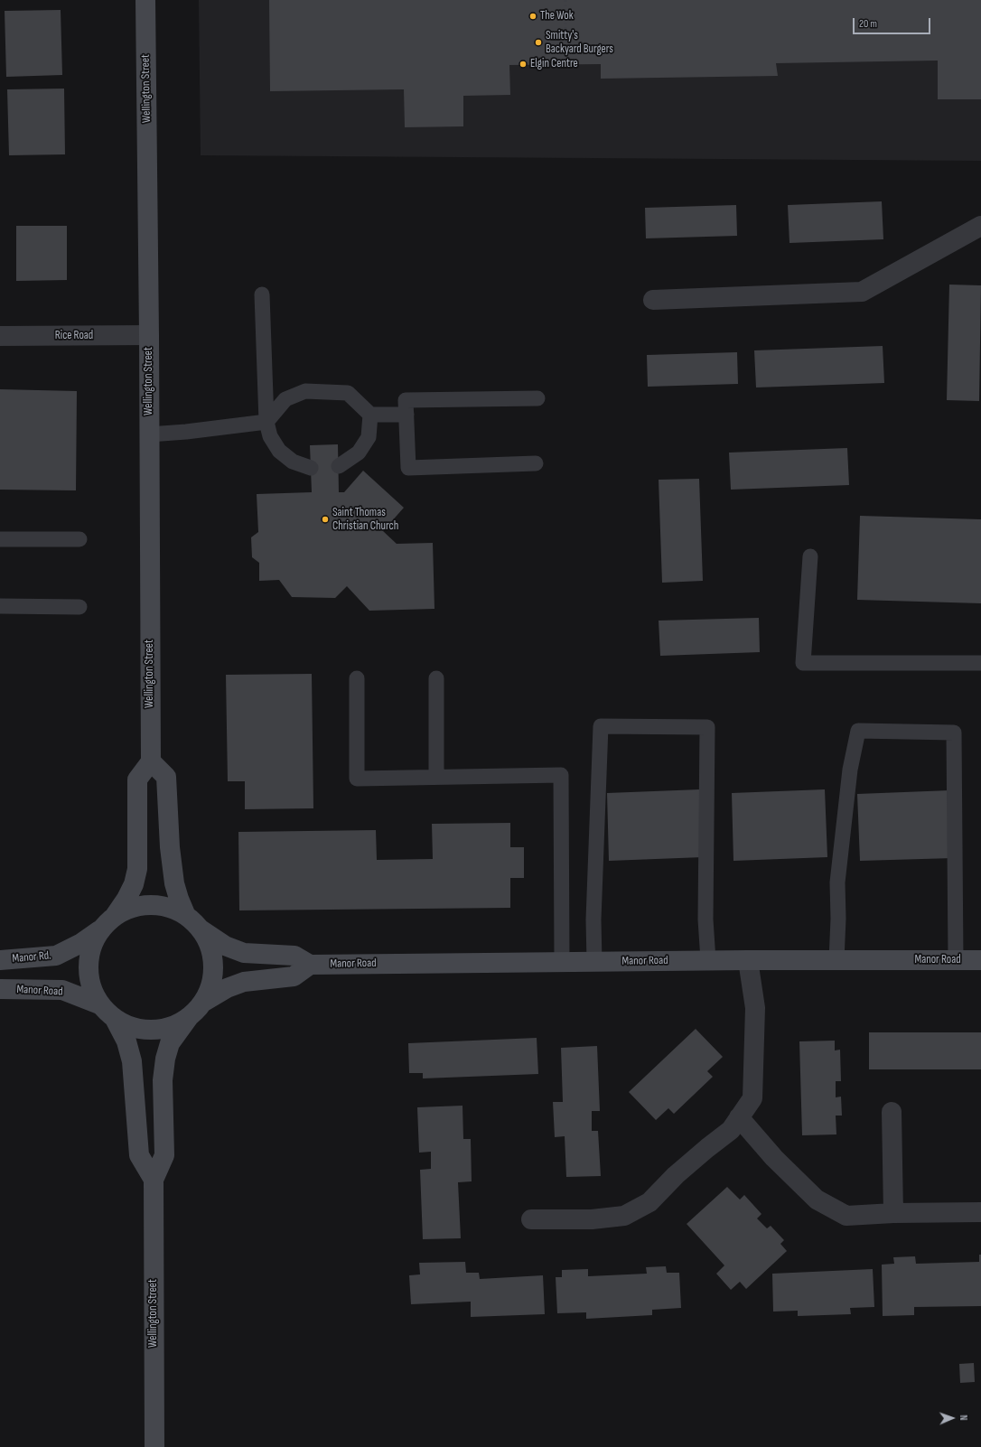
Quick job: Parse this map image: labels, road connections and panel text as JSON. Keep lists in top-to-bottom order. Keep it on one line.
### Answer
{"streets":{"street":["Wellington Street","Rice Road","Manor Rd.","Manor Road"]},"crossings":[["Wellington Street","Rice Road"],["Wellington Street","Manor Rd."],["Wellington Street","Manor Road"],["Manor Rd.","Manor Road"]],"places":["The Wok","Smitty's Backyard Burgers","Elgin Centre","Saint Thomas Christian Church"],"scale_bar":"20 m","north":"right"}
